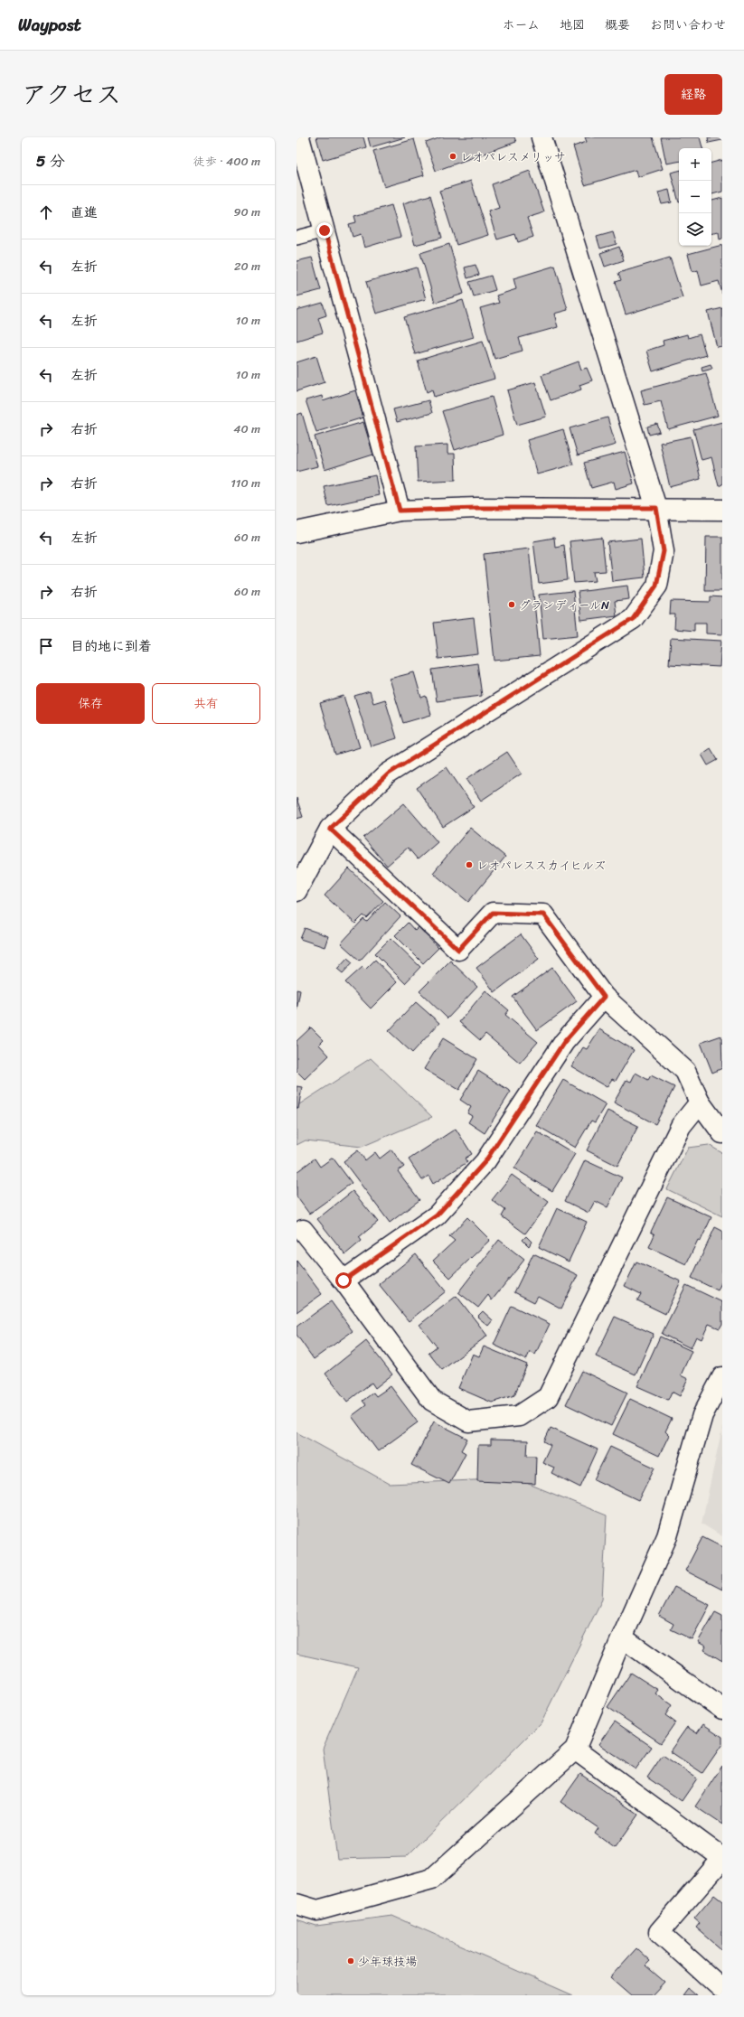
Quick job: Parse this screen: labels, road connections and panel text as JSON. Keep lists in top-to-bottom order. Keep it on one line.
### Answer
{"places":["レオパレスメリッサ","グランディールN","レオパレススカイヒルズ","少年球技場"],"page":{"header":"Waypost","nav":["ホーム","地図","概要","お問い合わせ"],"title":"アクセス","buttons":["経路",["保存","共有"]],"heading":["5 分","徒歩 · 400 m"],"map_buttons":["+","−"],"list":[["直進","90 m"],["左折","20 m"],["左折","10 m"],["左折","10 m"],["右折","40 m"],["右折","110 m"],["左折","60 m"],["右折","60 m"],"目的地に到着"]}}
